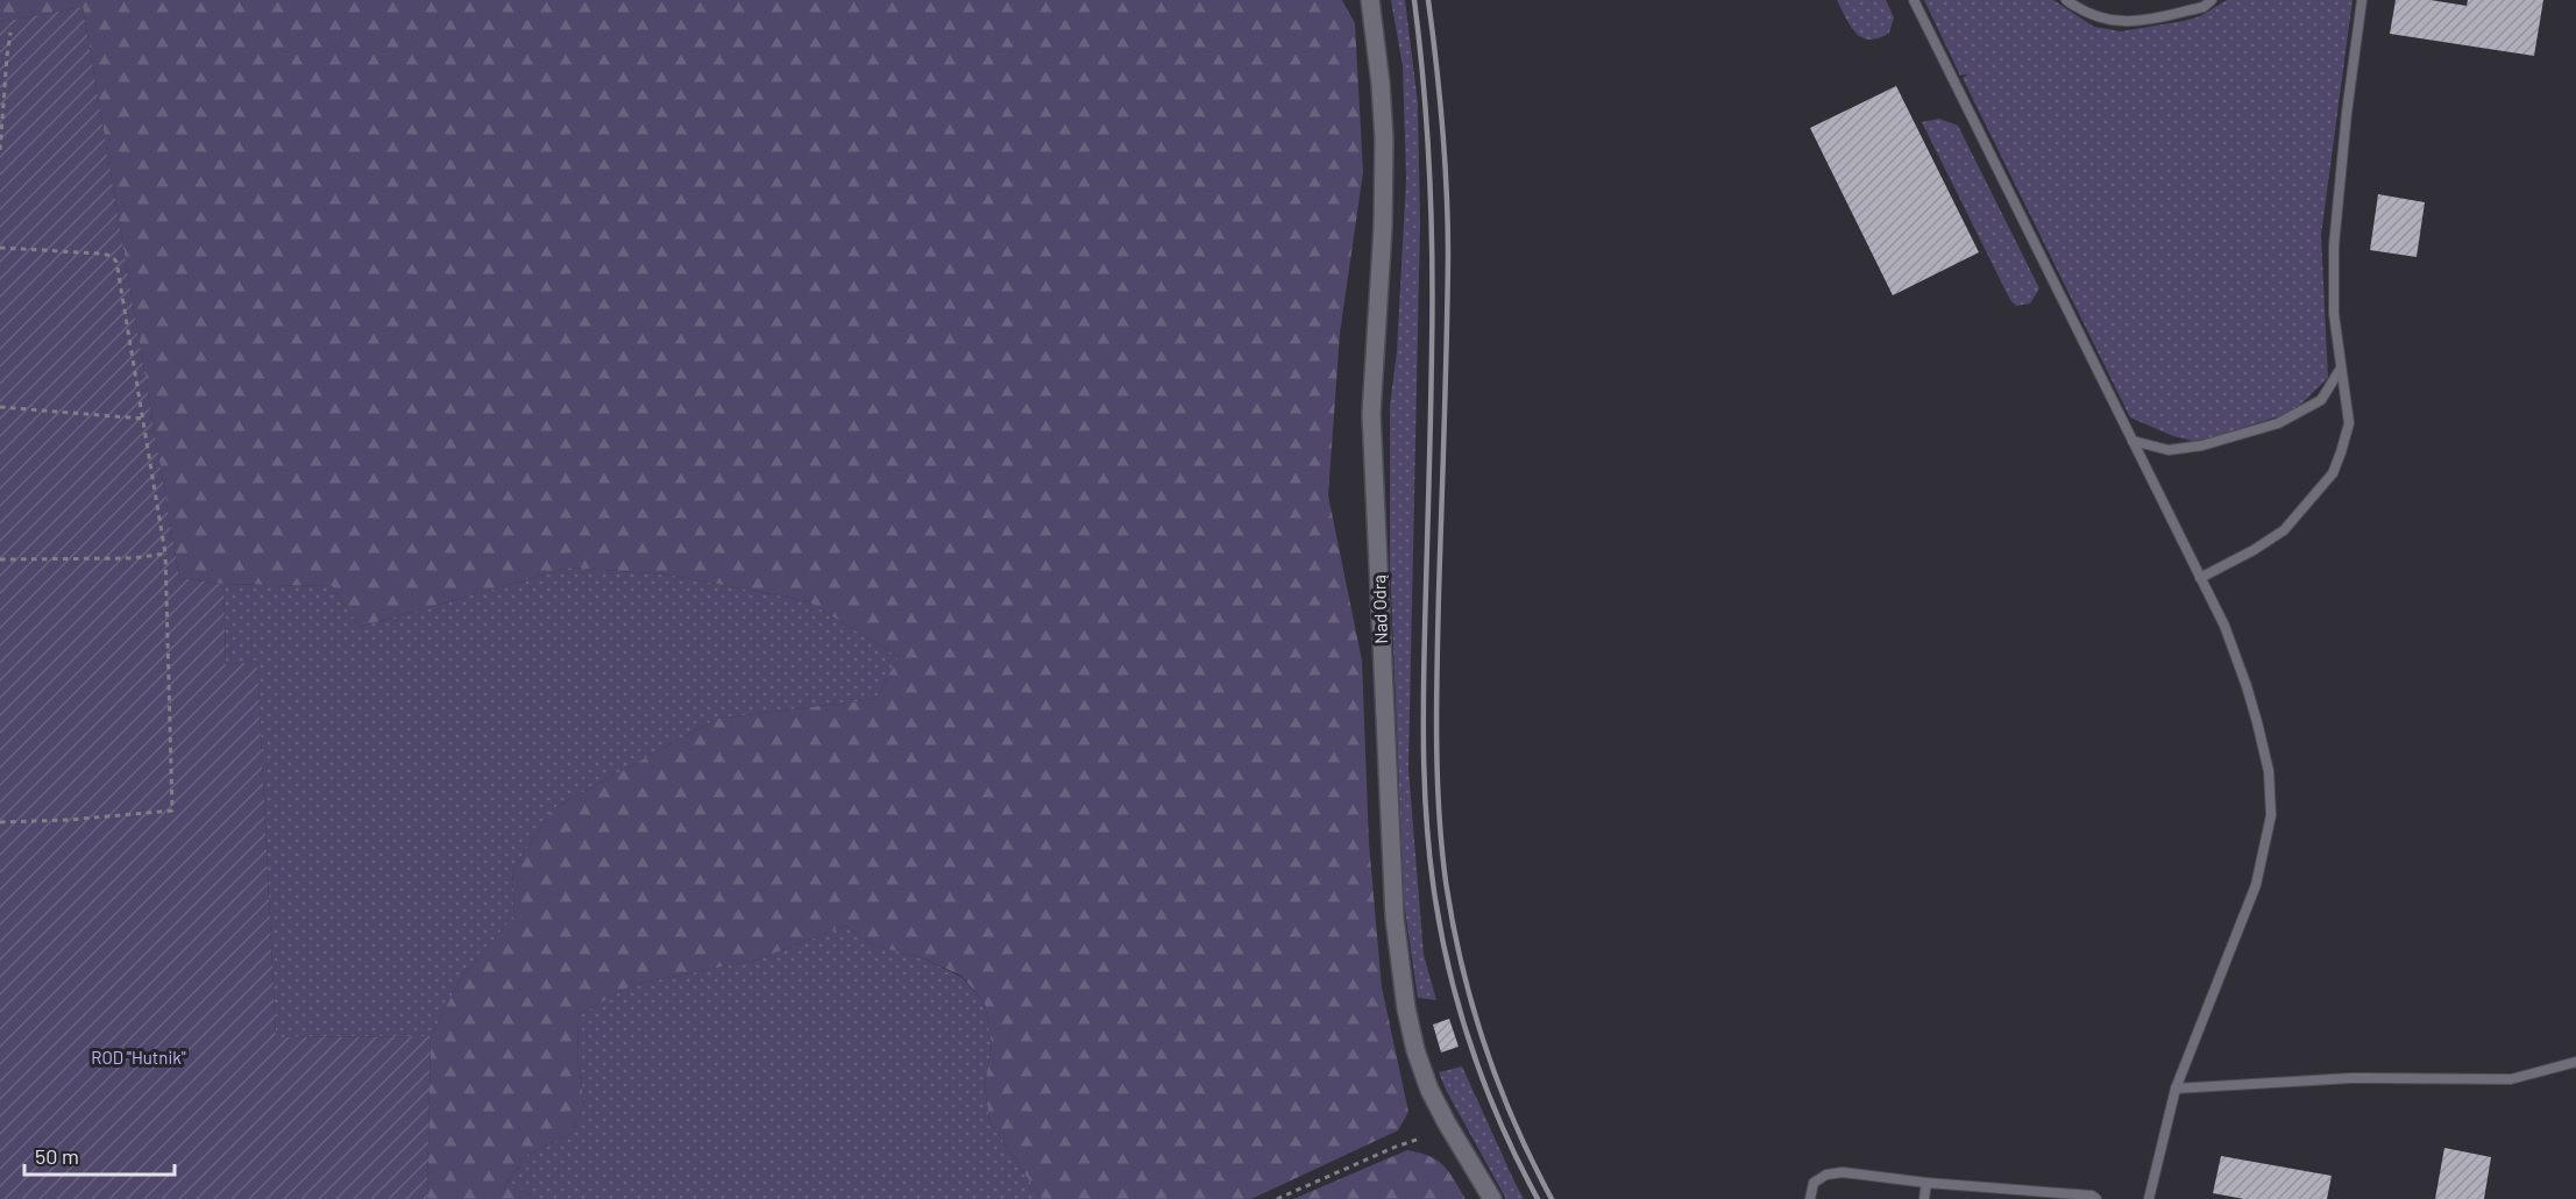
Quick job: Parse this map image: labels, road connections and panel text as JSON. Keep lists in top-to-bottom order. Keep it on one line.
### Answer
{"streets":{"street":["Nad Odrą"]},"parks":["ROD \"Hutnik\""],"scale_bar":"50 m"}
